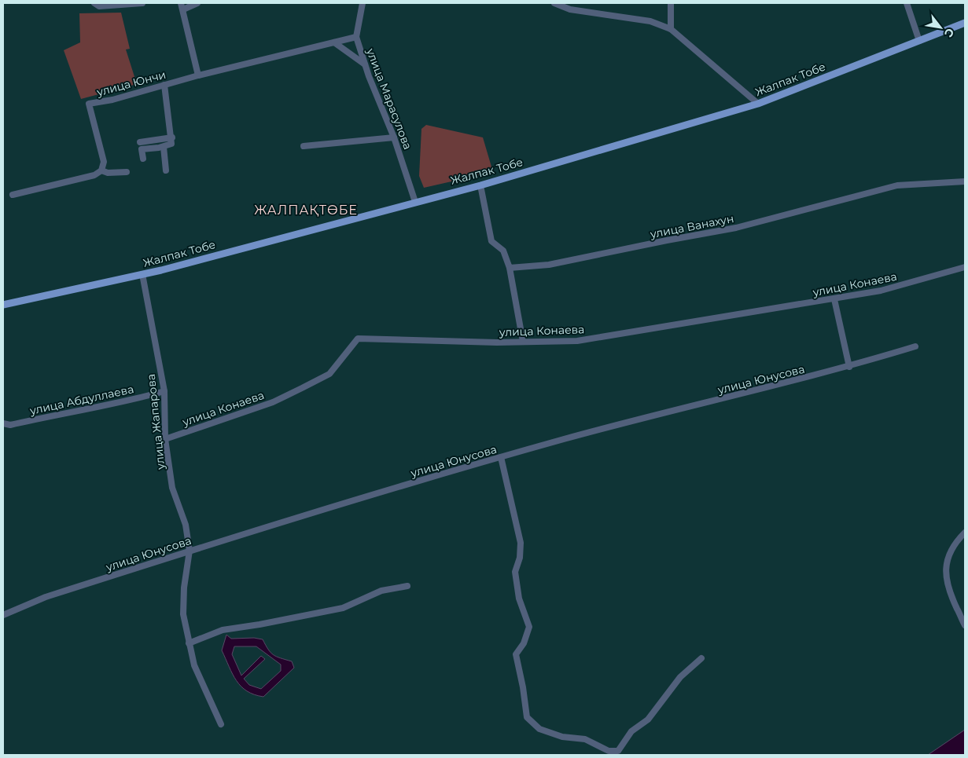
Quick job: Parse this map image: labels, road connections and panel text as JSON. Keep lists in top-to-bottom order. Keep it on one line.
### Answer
{"streets":{"main road":["Жалпак Тобе"],"street":["улица Юнчи","улица Марасулова","улица Ванахун","улица Конаева","улица Юнусова","улица Абдуллаева","улица Жапарова"]},"crossings":[["Жалпак Тобе","улица Марасулова"],["Жалпак Тобе","улица Жапарова"],["улица Юнчи","улица Марасулова"],["улица Конаева","улица Жапарова"],["улица Юнусова","улица Жапарова"],["улица Абдуллаева","улица Жапарова"]],"districts":["ЖАЛПАҚТӨБЕ"],"north":"bottom right"}
